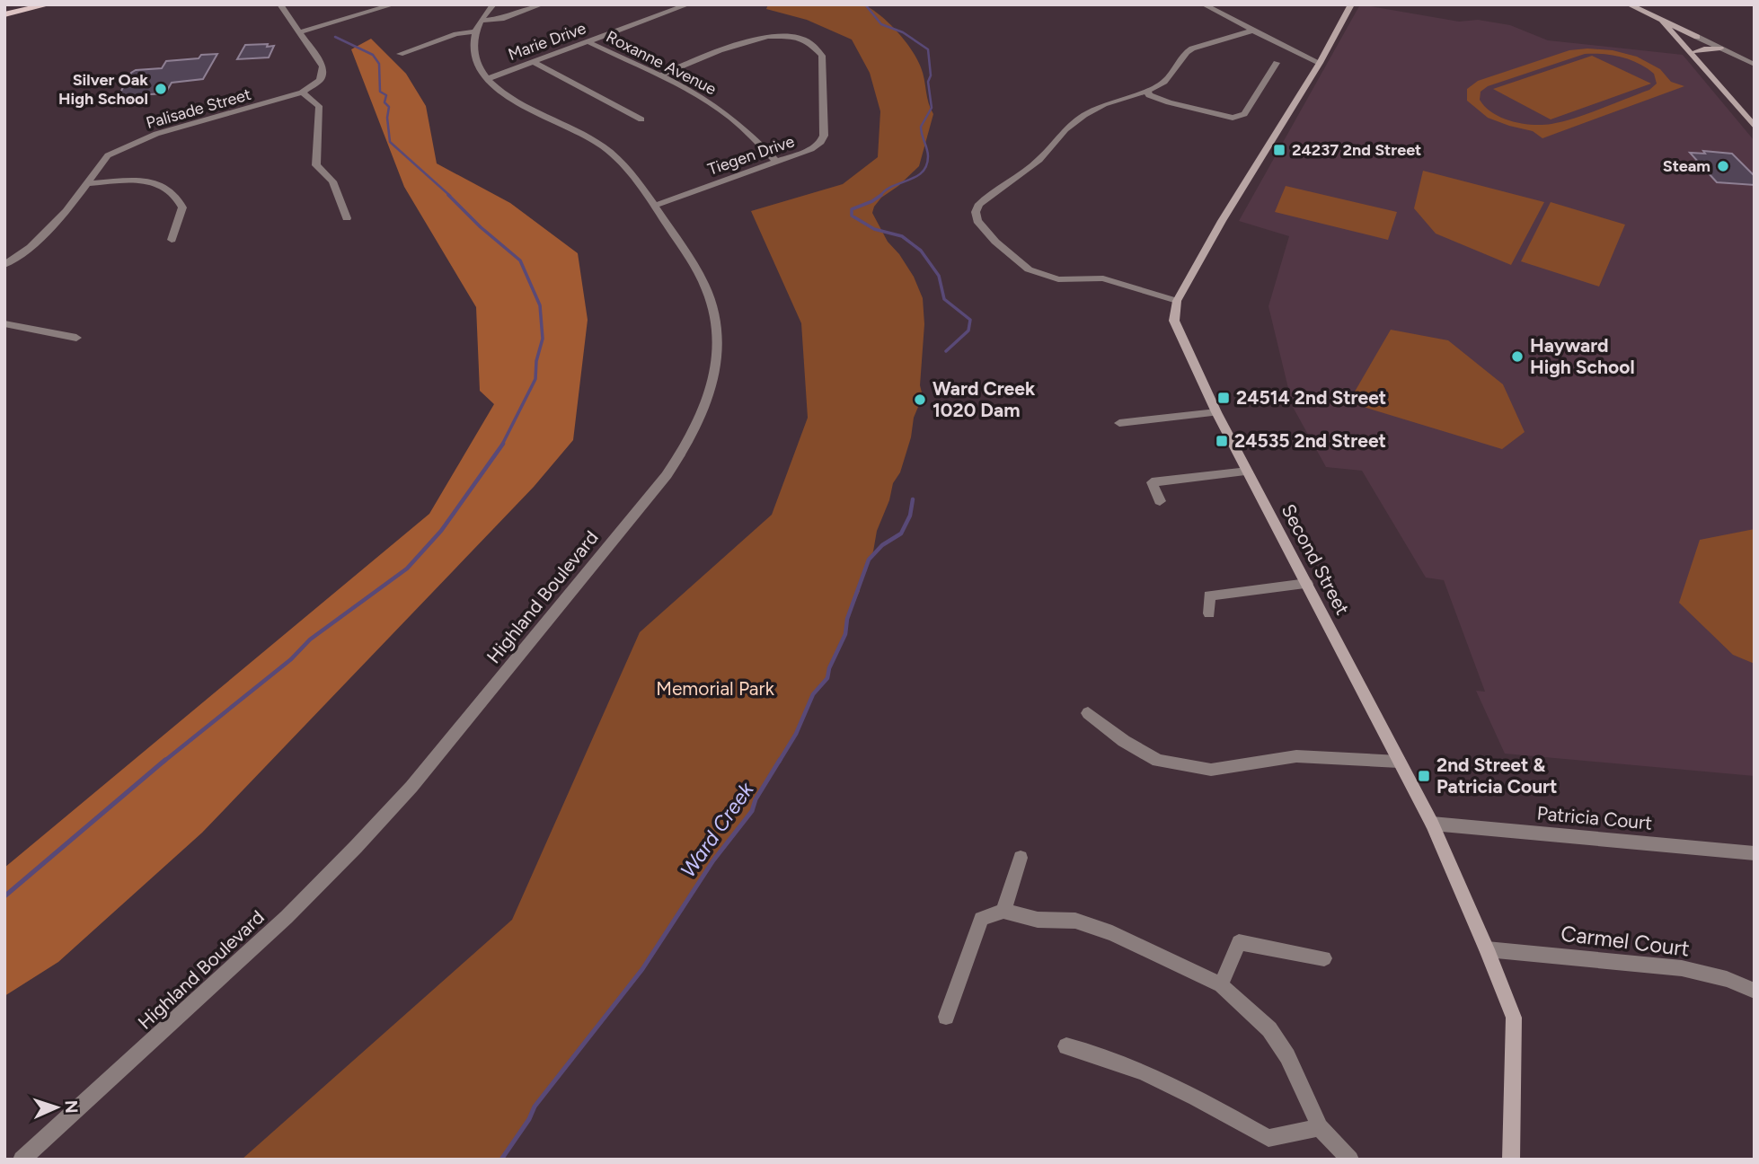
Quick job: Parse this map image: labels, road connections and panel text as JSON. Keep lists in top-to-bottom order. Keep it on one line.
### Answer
{"streets":{"street":["Marie Drive","Roxanne Avenue","Palisade Street","Tiegen Drive","Second Street","Highland Boulevard","Patricia Court","Carmel Court"]},"crossings":[["Marie Drive","Roxanne Avenue"],["Marie Drive","Highland Boulevard"],["Roxanne Avenue","Tiegen Drive"],["Tiegen Drive","Highland Boulevard"],["Second Street","Patricia Court"],["Second Street","Carmel Court"]],"water":["Ward Creek"],"parks":["Memorial Park"],"places":{"other":["Silver Oak High School","Steam","Hayward High School","Ward Creek 1020 Dam"],"transit":["24237 2nd Street","24514 2nd Street","24535 2nd Street","2nd Street & Patricia Court"]},"north":"right"}
